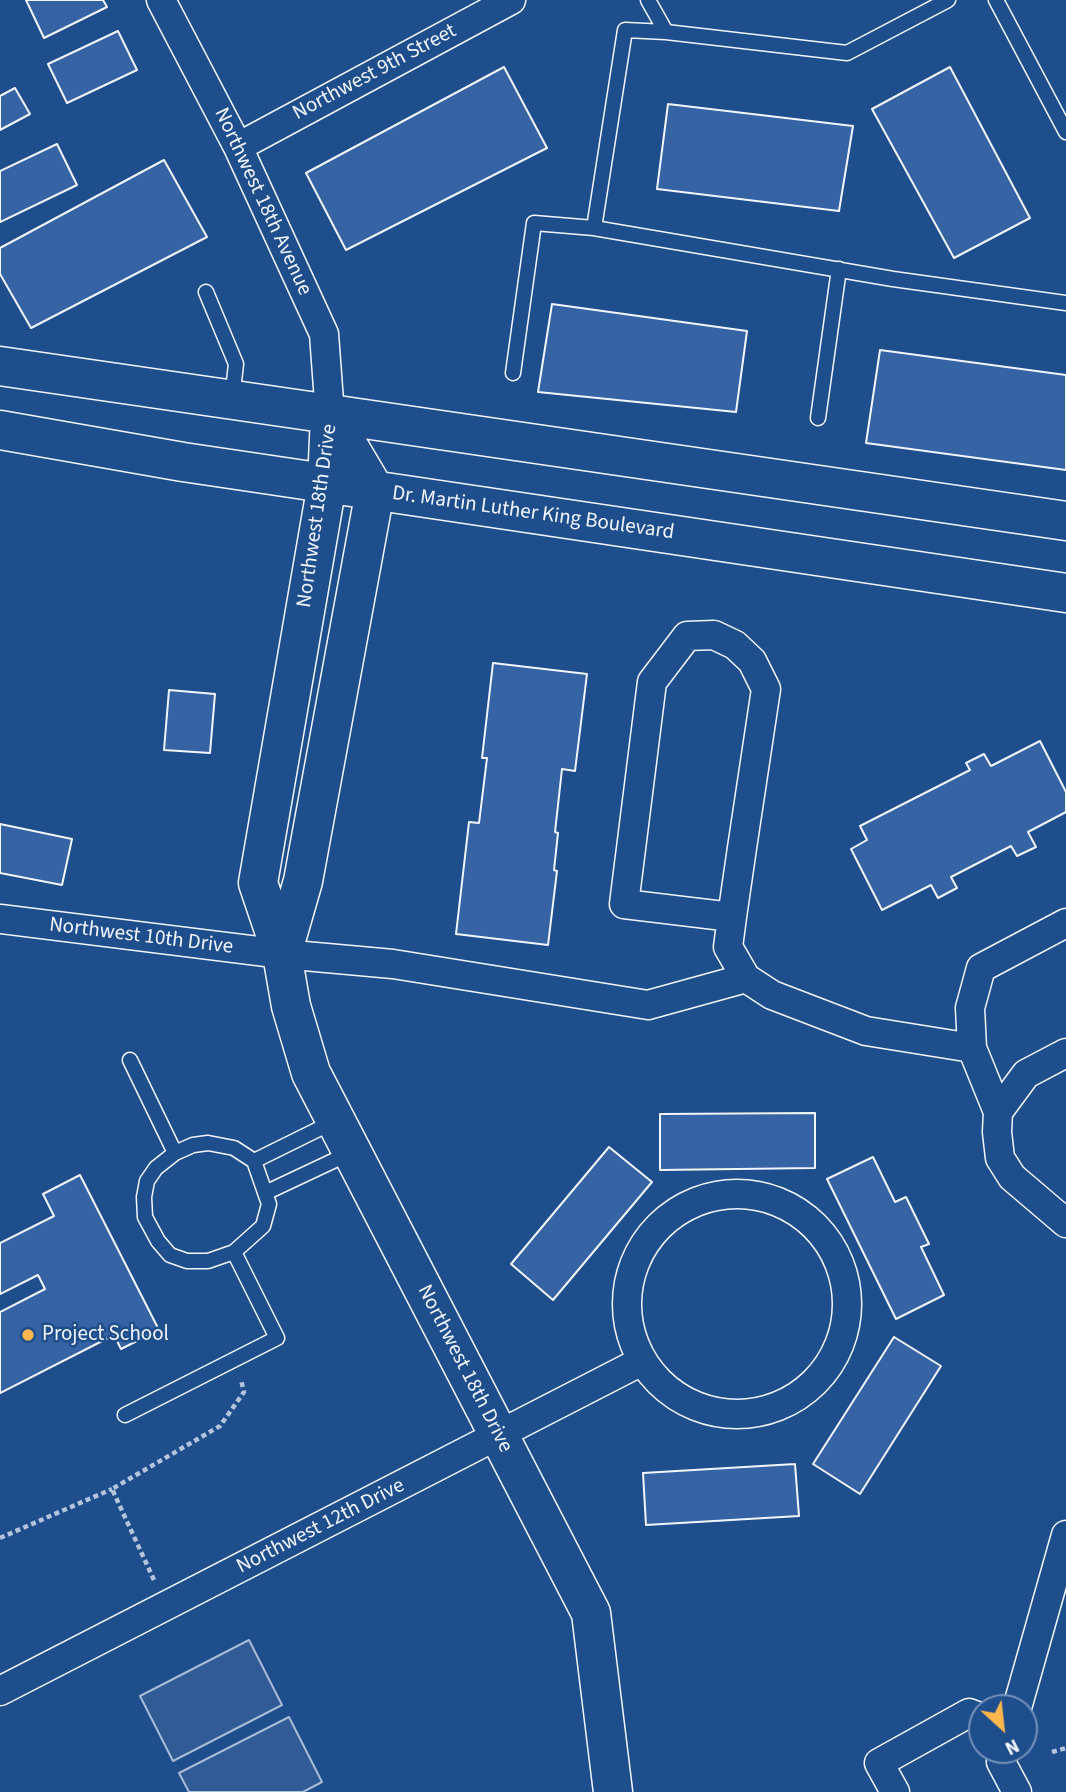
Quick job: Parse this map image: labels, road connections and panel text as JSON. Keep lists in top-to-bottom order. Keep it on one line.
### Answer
{"streets":{"main road":["Dr. Martin Luther King Boulevard","Northwest 18th Drive"],"street":["Northwest 9th Street","Northwest 18th Avenue","Northwest 10th Drive","Northwest 12th Drive"]},"crossings":[["Northwest 9th Street","Northwest 18th Avenue"],["Northwest 18th Avenue","Northwest 18th Drive"],["Dr. Martin Luther King Boulevard","Northwest 18th Drive"],["Northwest 18th Drive","Northwest 10th Drive"],["Northwest 18th Drive","Northwest 12th Drive"]],"places":["Project School"],"north":"bottom right"}
